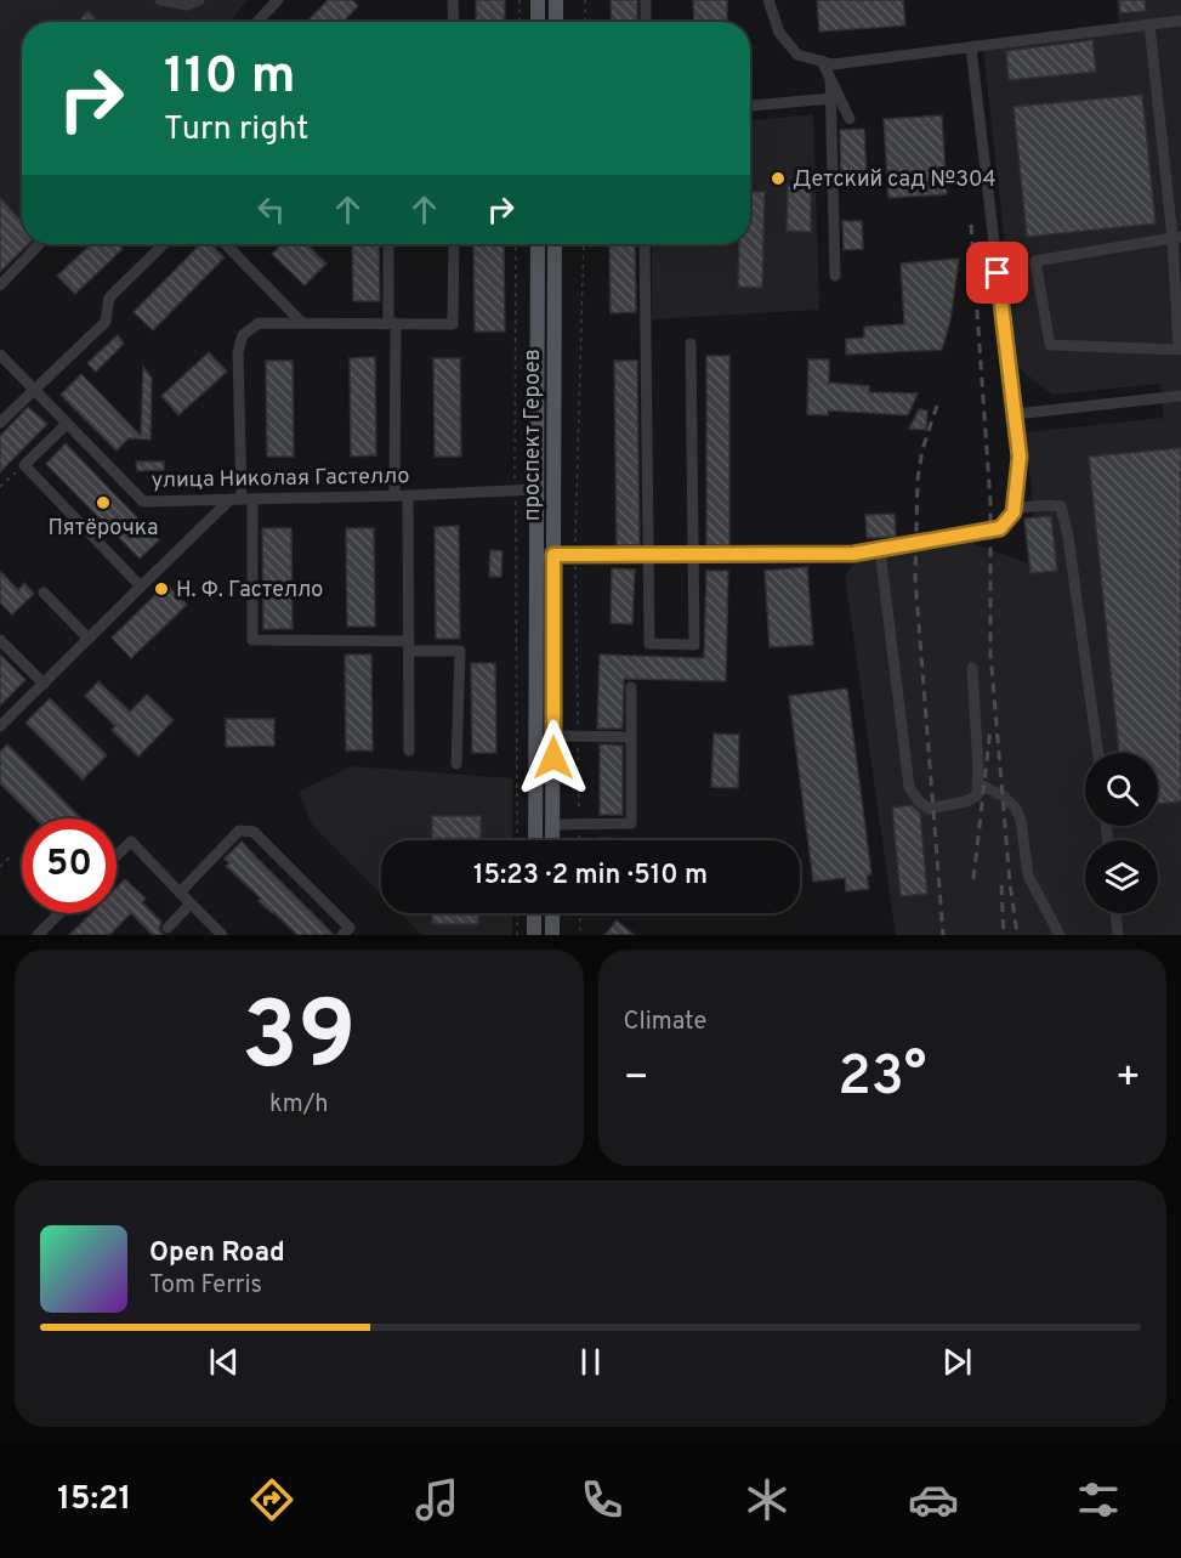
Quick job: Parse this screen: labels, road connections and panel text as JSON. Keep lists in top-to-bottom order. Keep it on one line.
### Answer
{"streets":{"main road":["проспект Героев"],"street":["улица Николая Гастелло"]},"crossings":[["проспект Героев","улица Николая Гастелло"]],"places":["Детский сад №304","Пятёрочка","Н. Ф. Гастелло"],"page":{"turn":["110 m","Turn right"],"limit":"50","trip":"15:23 · 2 min · 510 m","tile":[["39","km/h"],"Climate"],"heat":["−","23°","+"],"song":["Open Road","Tom Ferris"],"tabs":"15:21"}}
